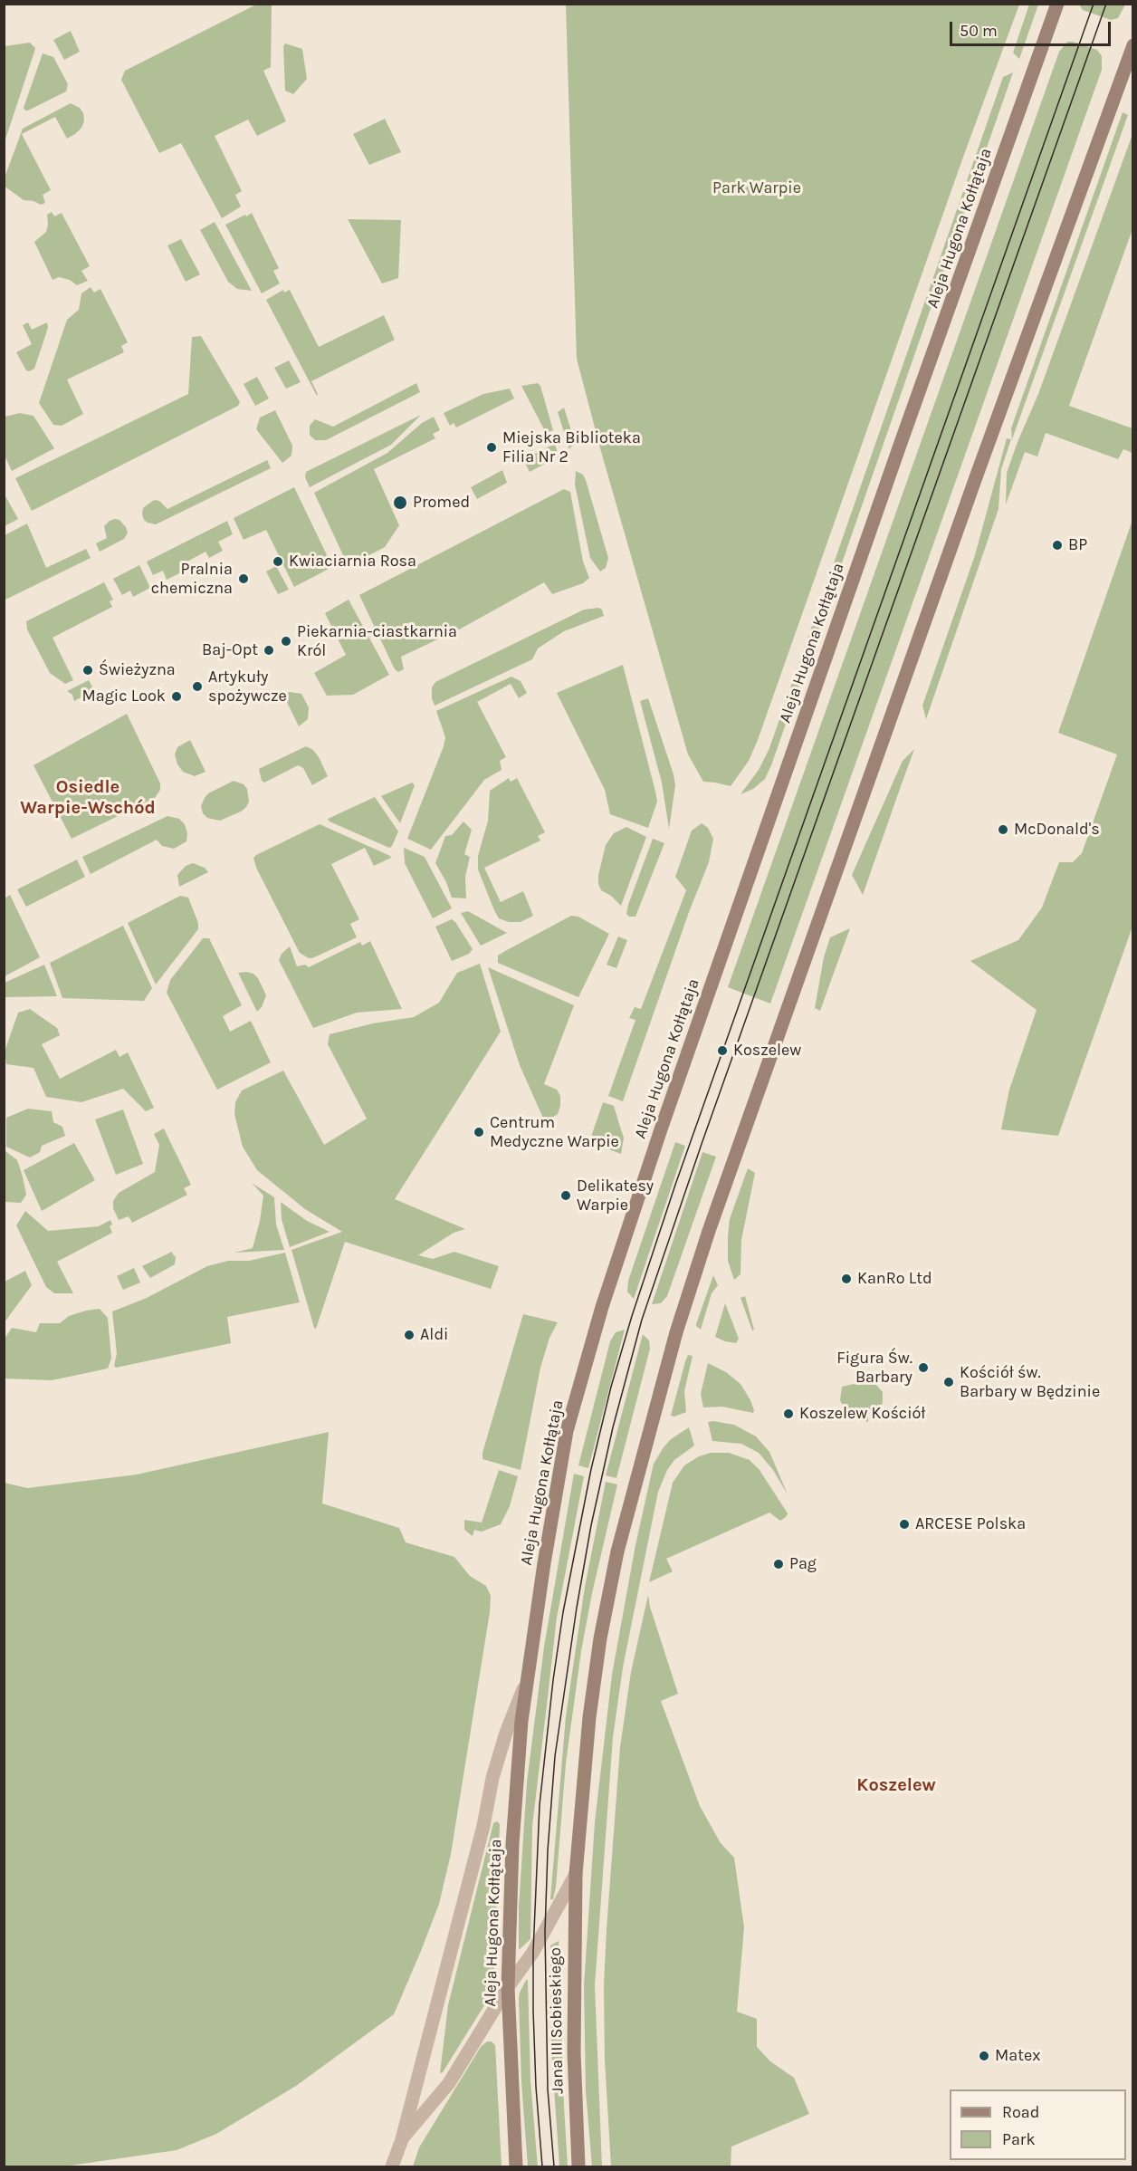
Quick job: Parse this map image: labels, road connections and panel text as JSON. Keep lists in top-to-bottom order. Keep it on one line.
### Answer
{"streets":{"main road":["Aleja Hugona Kołłątaja","Jana III Sobieskiego"]},"districts":["Osiedle Warpie-Wschód","Koszelew"],"parks":["Park Warpie"],"places":["Miejska Biblioteka Filia Nr 2","Promed","BP","Kwiaciarnia Rosa","Pralnia chemiczna","Piekarnia-ciastkarnia Król","Baj-Opt","Świeżyzna","Artykuły spożywcze","Magic Look","McDonald's","Koszelew","Centrum Medyczne Warpie","Delikatesy Warpie","KanRo Ltd","Aldi","Figura Św. Barbary","Kościół św. Barbary w Będzinie","Koszelew Kościół","ARCESE Polska","Pag","Matex"],"legend":["Road","Park"],"scale_bar":"50 m"}
